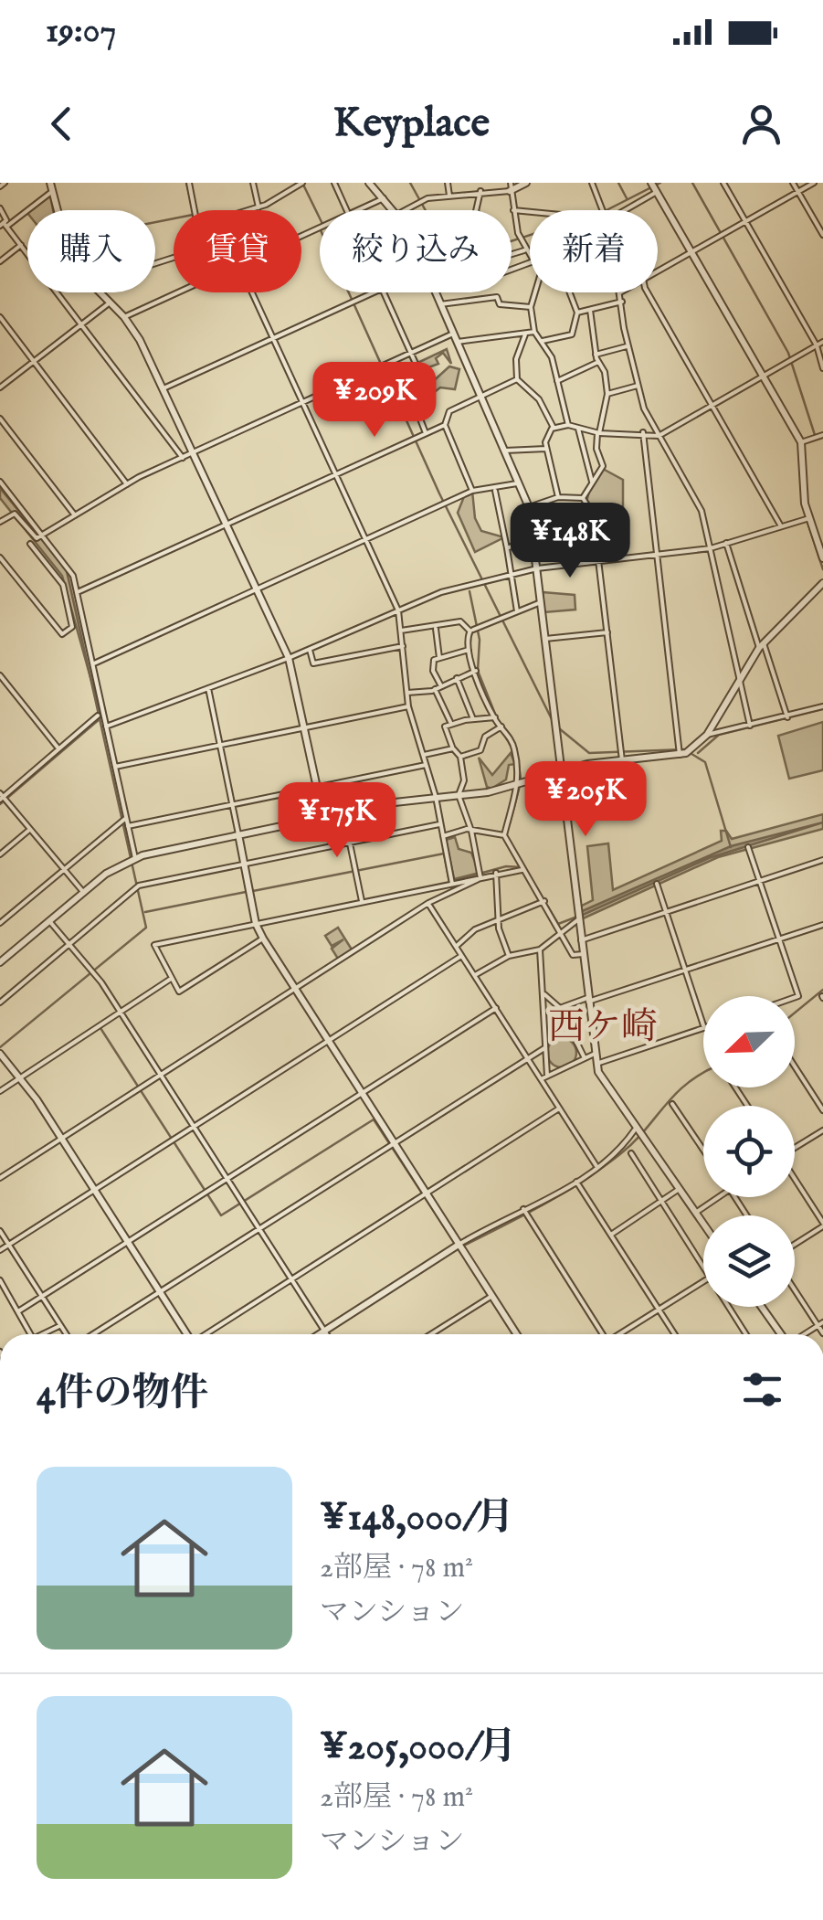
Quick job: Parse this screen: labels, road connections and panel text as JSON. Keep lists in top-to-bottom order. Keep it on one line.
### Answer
{"districts":["西ケ崎"],"north":"bottom left","page":{"status":"19:07","header":"Keyplace","chip":["購入","賃貸","絞り込み","新着"],"price":["¥209K","¥148K","¥205K","¥175K"],"heading":"4件の物件","list":[{"name":"¥148,000/月","note":"2部屋 · 78 m² · マンション"},{"name":"¥205,000/月","note":"2部屋 · 78 m² · マンション"}]}}
